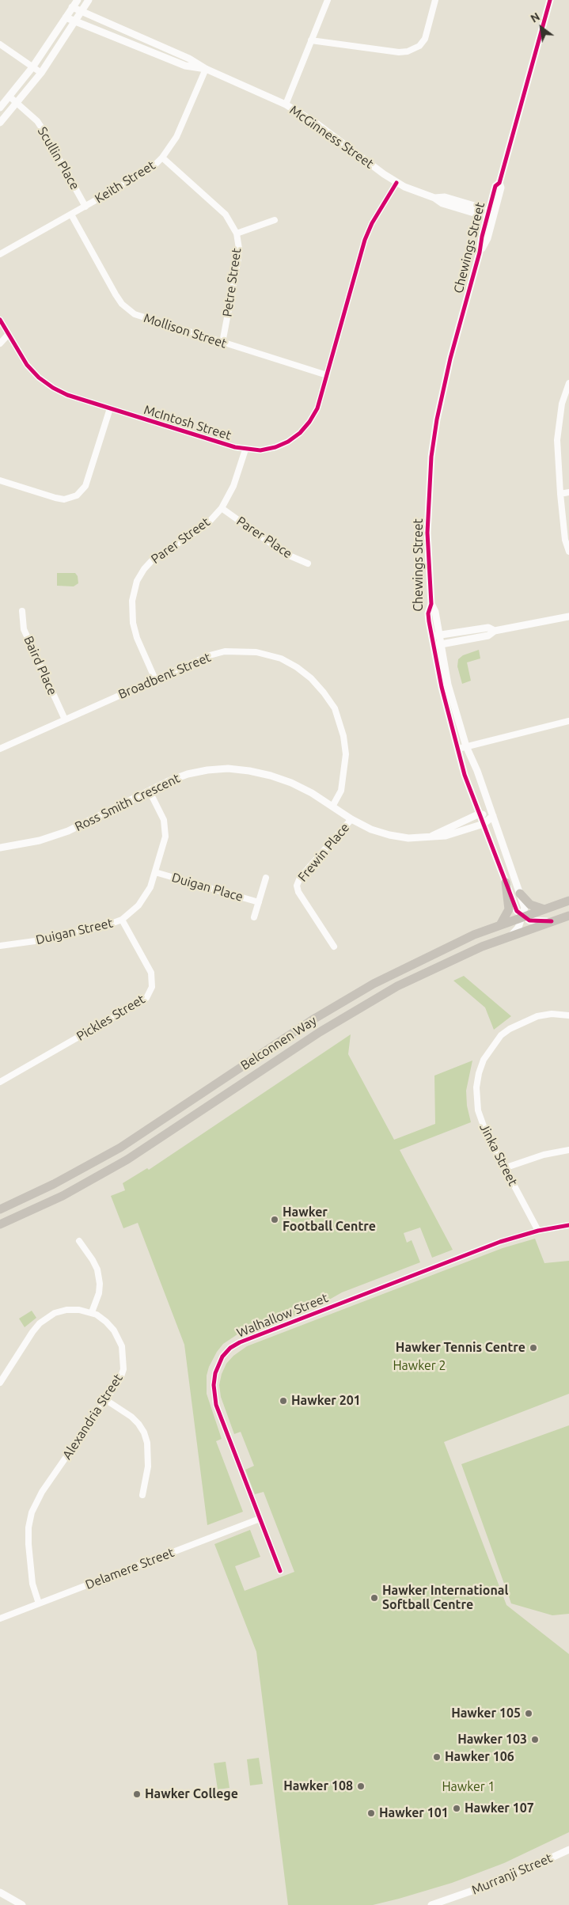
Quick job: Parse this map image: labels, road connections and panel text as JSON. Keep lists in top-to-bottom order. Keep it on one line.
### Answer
{"streets":{"main road":["Belconnen Way"],"street":["McGinness Street","Scullin Place","Keith Street","Chewings Street","Petre Street","Mollison Street","McIntosh Street","Parer Place","Parer Street","Baird Place","Broadbent Street","Ross Smith Crescent","Frewin Place","Duigan Place","Duigan Street","Pickles Street","Jinka Street","Walhallow Street","Alexandria Street","Delamere Street","Murranji Street"]},"crossings":[["McGinness Street","Keith Street"],["McGinness Street","Chewings Street"],["McGinness Street","McIntosh Street"],["Scullin Place","Keith Street"],["Keith Street","Petre Street"],["Keith Street","Mollison Street"],["Chewings Street","Ross Smith Crescent"],["Chewings Street","Belconnen Way"],["Petre Street","Mollison Street"],["Mollison Street","McIntosh Street"],["McIntosh Street","Parer Street"],["Parer Place","Parer Street"],["Parer Street","Broadbent Street"],["Baird Place","Broadbent Street"],["Broadbent Street","Ross Smith Crescent"],["Ross Smith Crescent","Frewin Place"],["Ross Smith Crescent","Duigan Street"],["Duigan Place","Duigan Street"],["Duigan Street","Pickles Street"],["Jinka Street","Walhallow Street"],["Walhallow Street","Delamere Street"],["Alexandria Street","Delamere Street"]],"parks":["Hawker 2","Hawker 1"],"places":["Hawker Football Centre","Hawker Tennis Centre","Hawker 201","Hawker International Softball Centre","Hawker 105","Hawker 103","Hawker 106","Hawker 108","Hawker College","Hawker 107","Hawker 101"],"north":"top left"}
